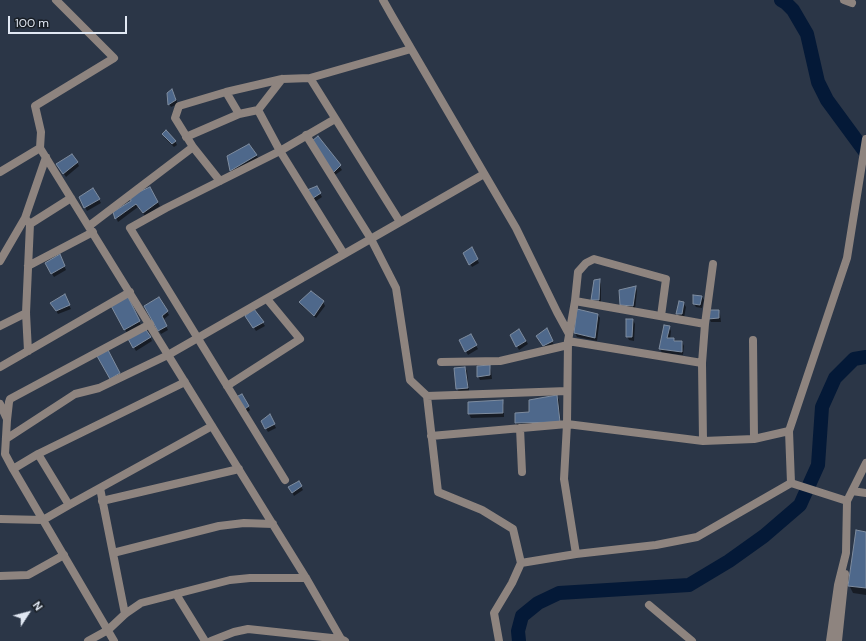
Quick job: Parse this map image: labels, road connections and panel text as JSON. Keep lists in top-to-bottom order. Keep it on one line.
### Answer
{"scale_bar":"100 m","north":"top right"}
